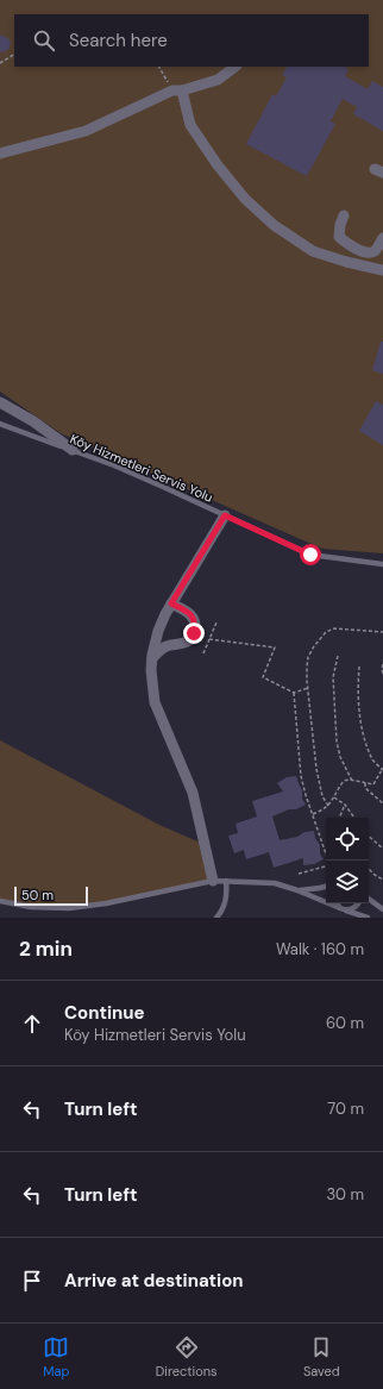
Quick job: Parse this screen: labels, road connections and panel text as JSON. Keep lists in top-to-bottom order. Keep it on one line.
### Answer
{"streets":{"lane":["Köy Hizmetleri Servis Yolu"]},"scale_bar":"50 m","page":{"search":"Search here","scale":"50 m","heading":["2 min","Walk · 160 m"],"list":[["Continue","Köy Hizmetleri Servis Yolu","60 m"],["Turn left","70 m"],["Turn left","30 m"],"Arrive at destination"],"nav":["Map","Directions","Saved"]}}
